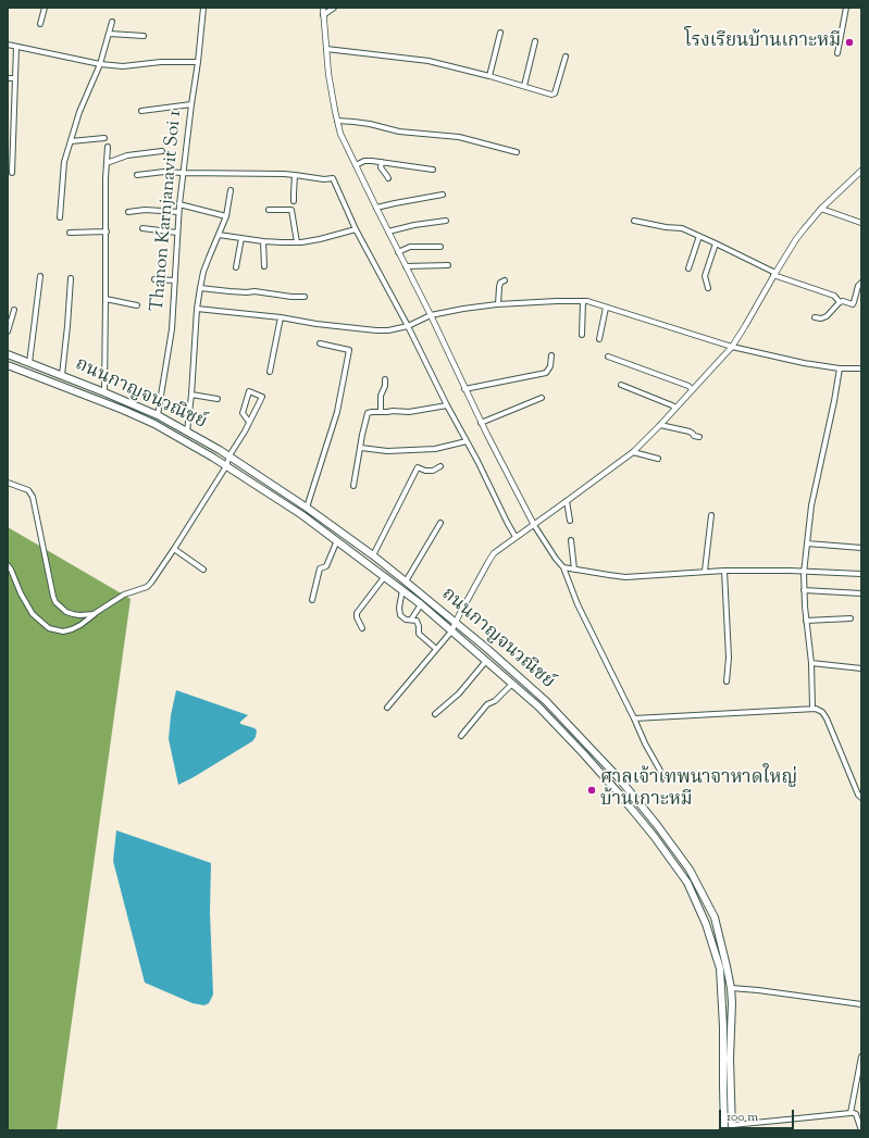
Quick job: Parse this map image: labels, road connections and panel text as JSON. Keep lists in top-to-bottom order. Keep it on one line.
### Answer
{"streets":{"main road":["ถนนกาญจนวณิชย์"],"street":["Thanon Karnjanavit Soi 1"]},"crossings":[["Thanon Karnjanavit Soi 1","ถนนกาญจนวณิชย์"]],"places":["โรงเรียนบ้านเกาะหมี","ศาลเจ้าเทพนาจาหาดใหญ่ บ้านเกาะหมี"],"scale_bar":"100 m"}
